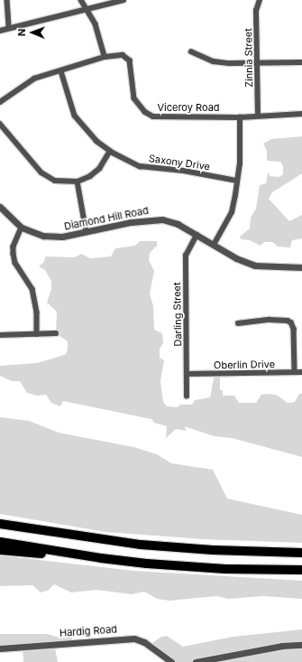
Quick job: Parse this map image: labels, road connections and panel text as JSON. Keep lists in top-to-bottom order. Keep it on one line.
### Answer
{"streets":{"street":["Zinnia Street","Viceroy Road","Saxony Drive","Diamond Hill Road","Darling Street","Oberlin Drive","Hardig Road"]},"crossings":[["Zinnia Street","Viceroy Road"],["Viceroy Road","Saxony Drive"],["Diamond Hill Road","Darling Street"],["Darling Street","Oberlin Drive"]],"north":"left"}
